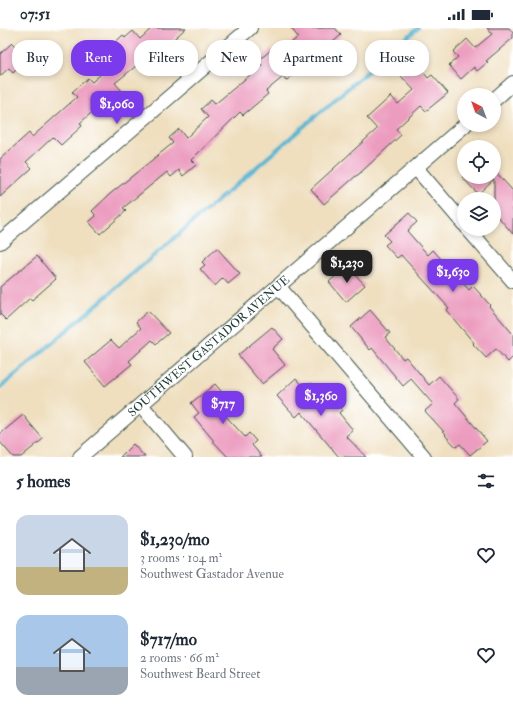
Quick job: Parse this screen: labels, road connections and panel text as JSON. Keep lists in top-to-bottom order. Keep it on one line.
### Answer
{"streets":{"street":["SOUTHWEST GASTADOR AVENUE"]},"north":"top left","page":{"status":"07:51","chip":["Buy","Rent","Filters","New","Apartment","House"],"price":["$1,060","$1,230","$1,630","$1,360","$717"],"heading":"5 homes","list":[{"name":"$1,230/mo","note":"3 rooms · 104 m² · Southwest Gastador Avenue"},{"name":"$717/mo","note":"2 rooms · 66 m² · Southwest Beard Street"}]}}
